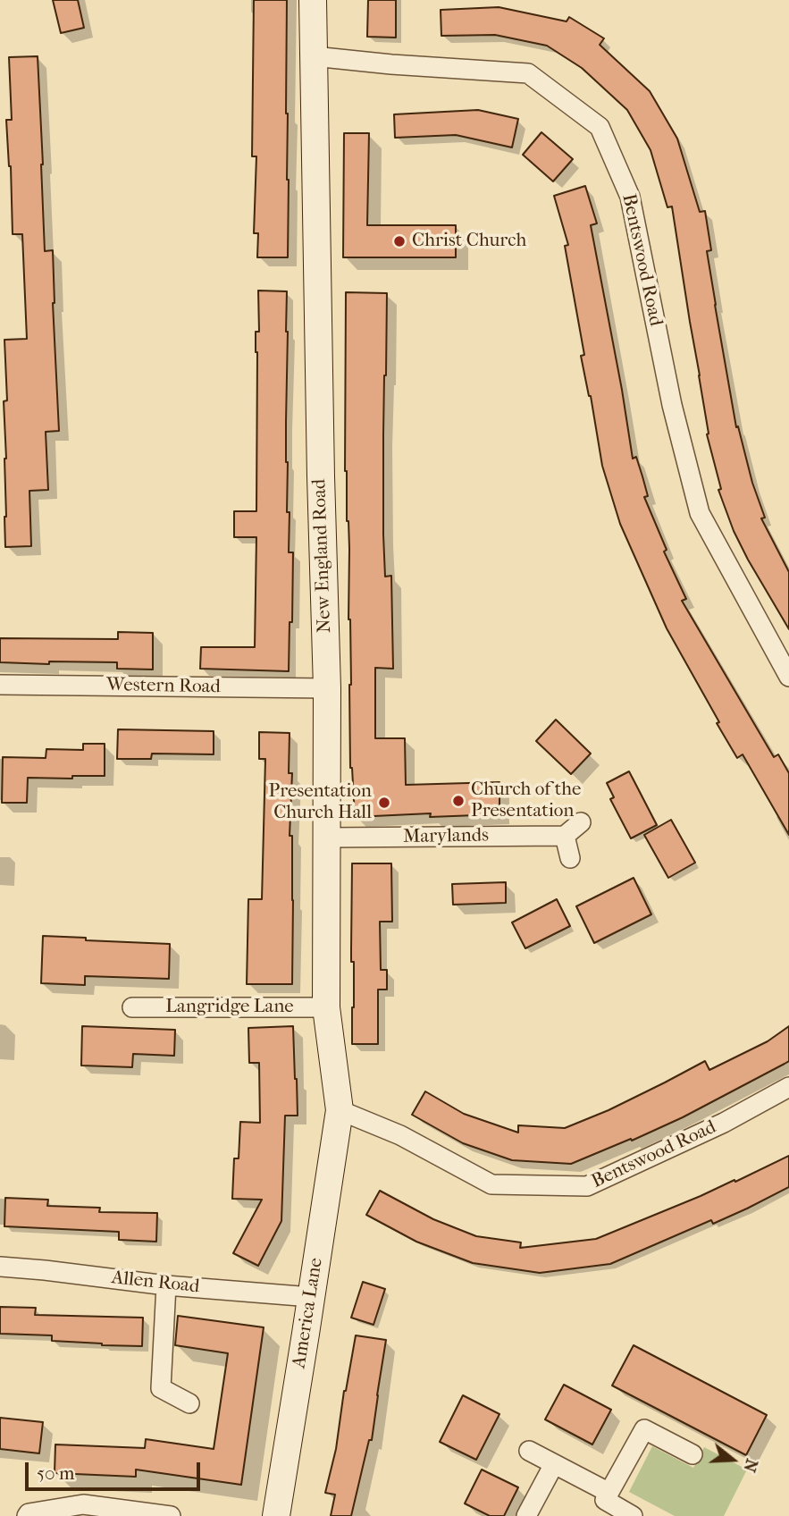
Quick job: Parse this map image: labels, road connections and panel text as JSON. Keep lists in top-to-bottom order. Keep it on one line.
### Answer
{"streets":{"street":["Bentswood Road","New England Road","Western Road","Marylands","Langridge Lane","Allen Road","America Lane"]},"crossings":[["Bentswood Road","New England Road"],["Bentswood Road","America Lane"],["New England Road","Western Road"],["New England Road","Marylands"],["New England Road","Langridge Lane"],["New England Road","America Lane"],["Allen Road","America Lane"]],"places":["Christ Church","Church of the Presentation","Presentation Church Hall"],"scale_bar":"50 m","north":"right"}
